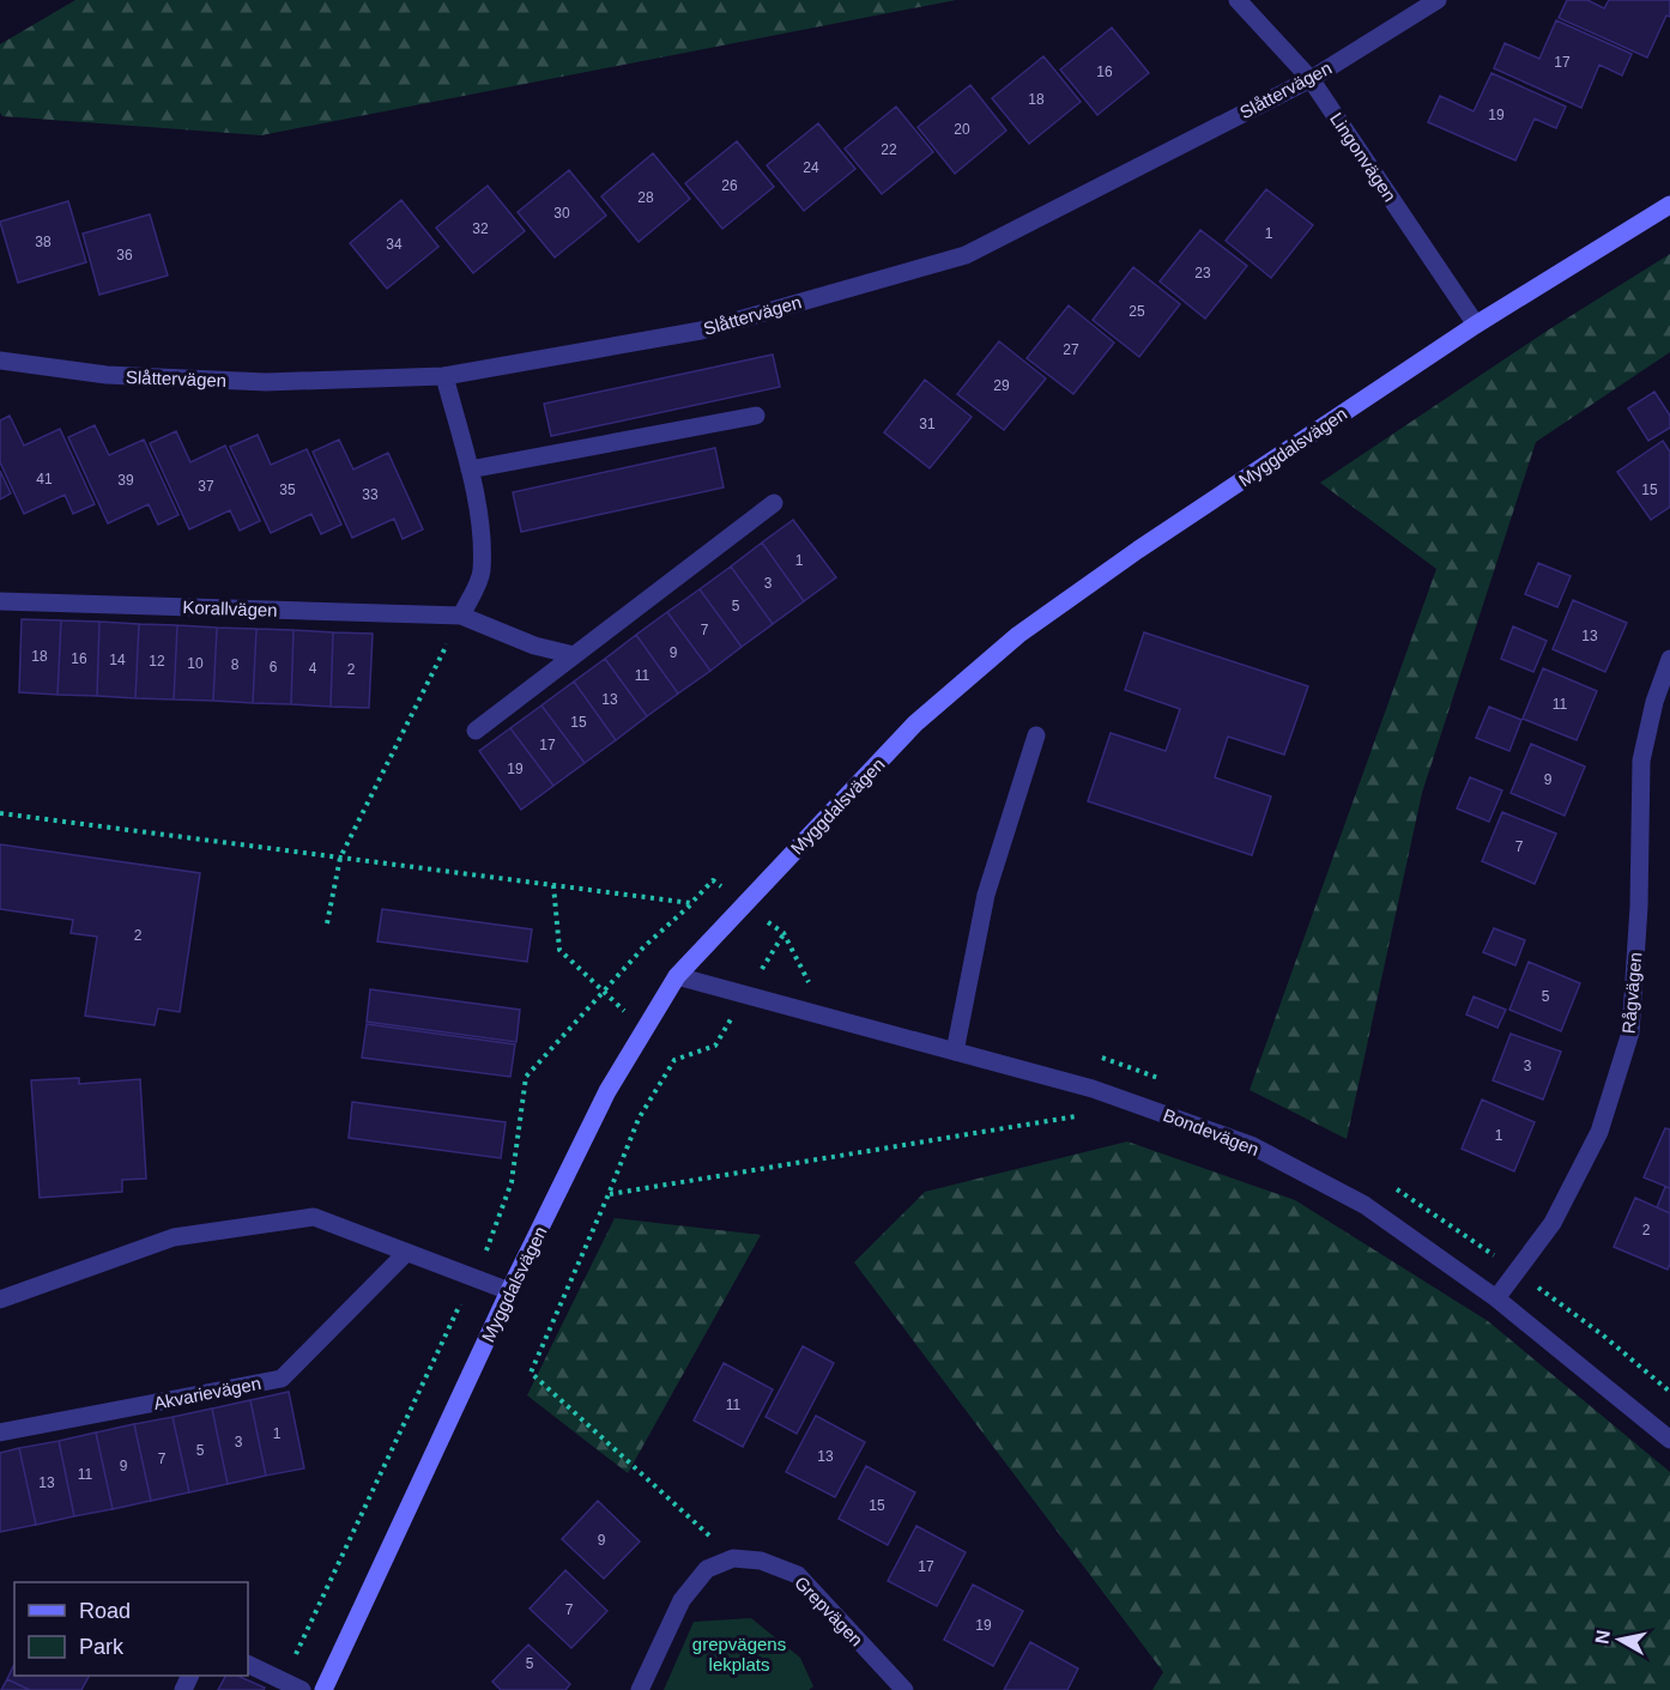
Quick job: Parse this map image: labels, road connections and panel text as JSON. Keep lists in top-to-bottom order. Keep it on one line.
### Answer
{"streets":{"street":["Slåttervägen","Lingonvägen","Myggdalsvägen","Korallvägen","Rågvägen","Bondevägen","Akvarievägen","Grepvägen"]},"crossings":[["Slåttervägen","Lingonvägen"],["Lingonvägen","Myggdalsvägen"],["Myggdalsvägen","Bondevägen"],["Rågvägen","Bondevägen"]],"parks":["grepvägens lekplats"],"house_numbers":["17","16","18","19","20","22","24","26","28","30","32","1","38","34","36","23","25","27","29","31","41","39","37","35","15","33","1","3","5","7","13","9","18","16","14","12","10","8","6","4","2","11","13","11","15","17","19","9","7","2","5","3","1","2","11","1","3","5","13","7","9","11","13","15","9","17","7","19","5"],"legend":["Road","Park"],"north":"left"}
